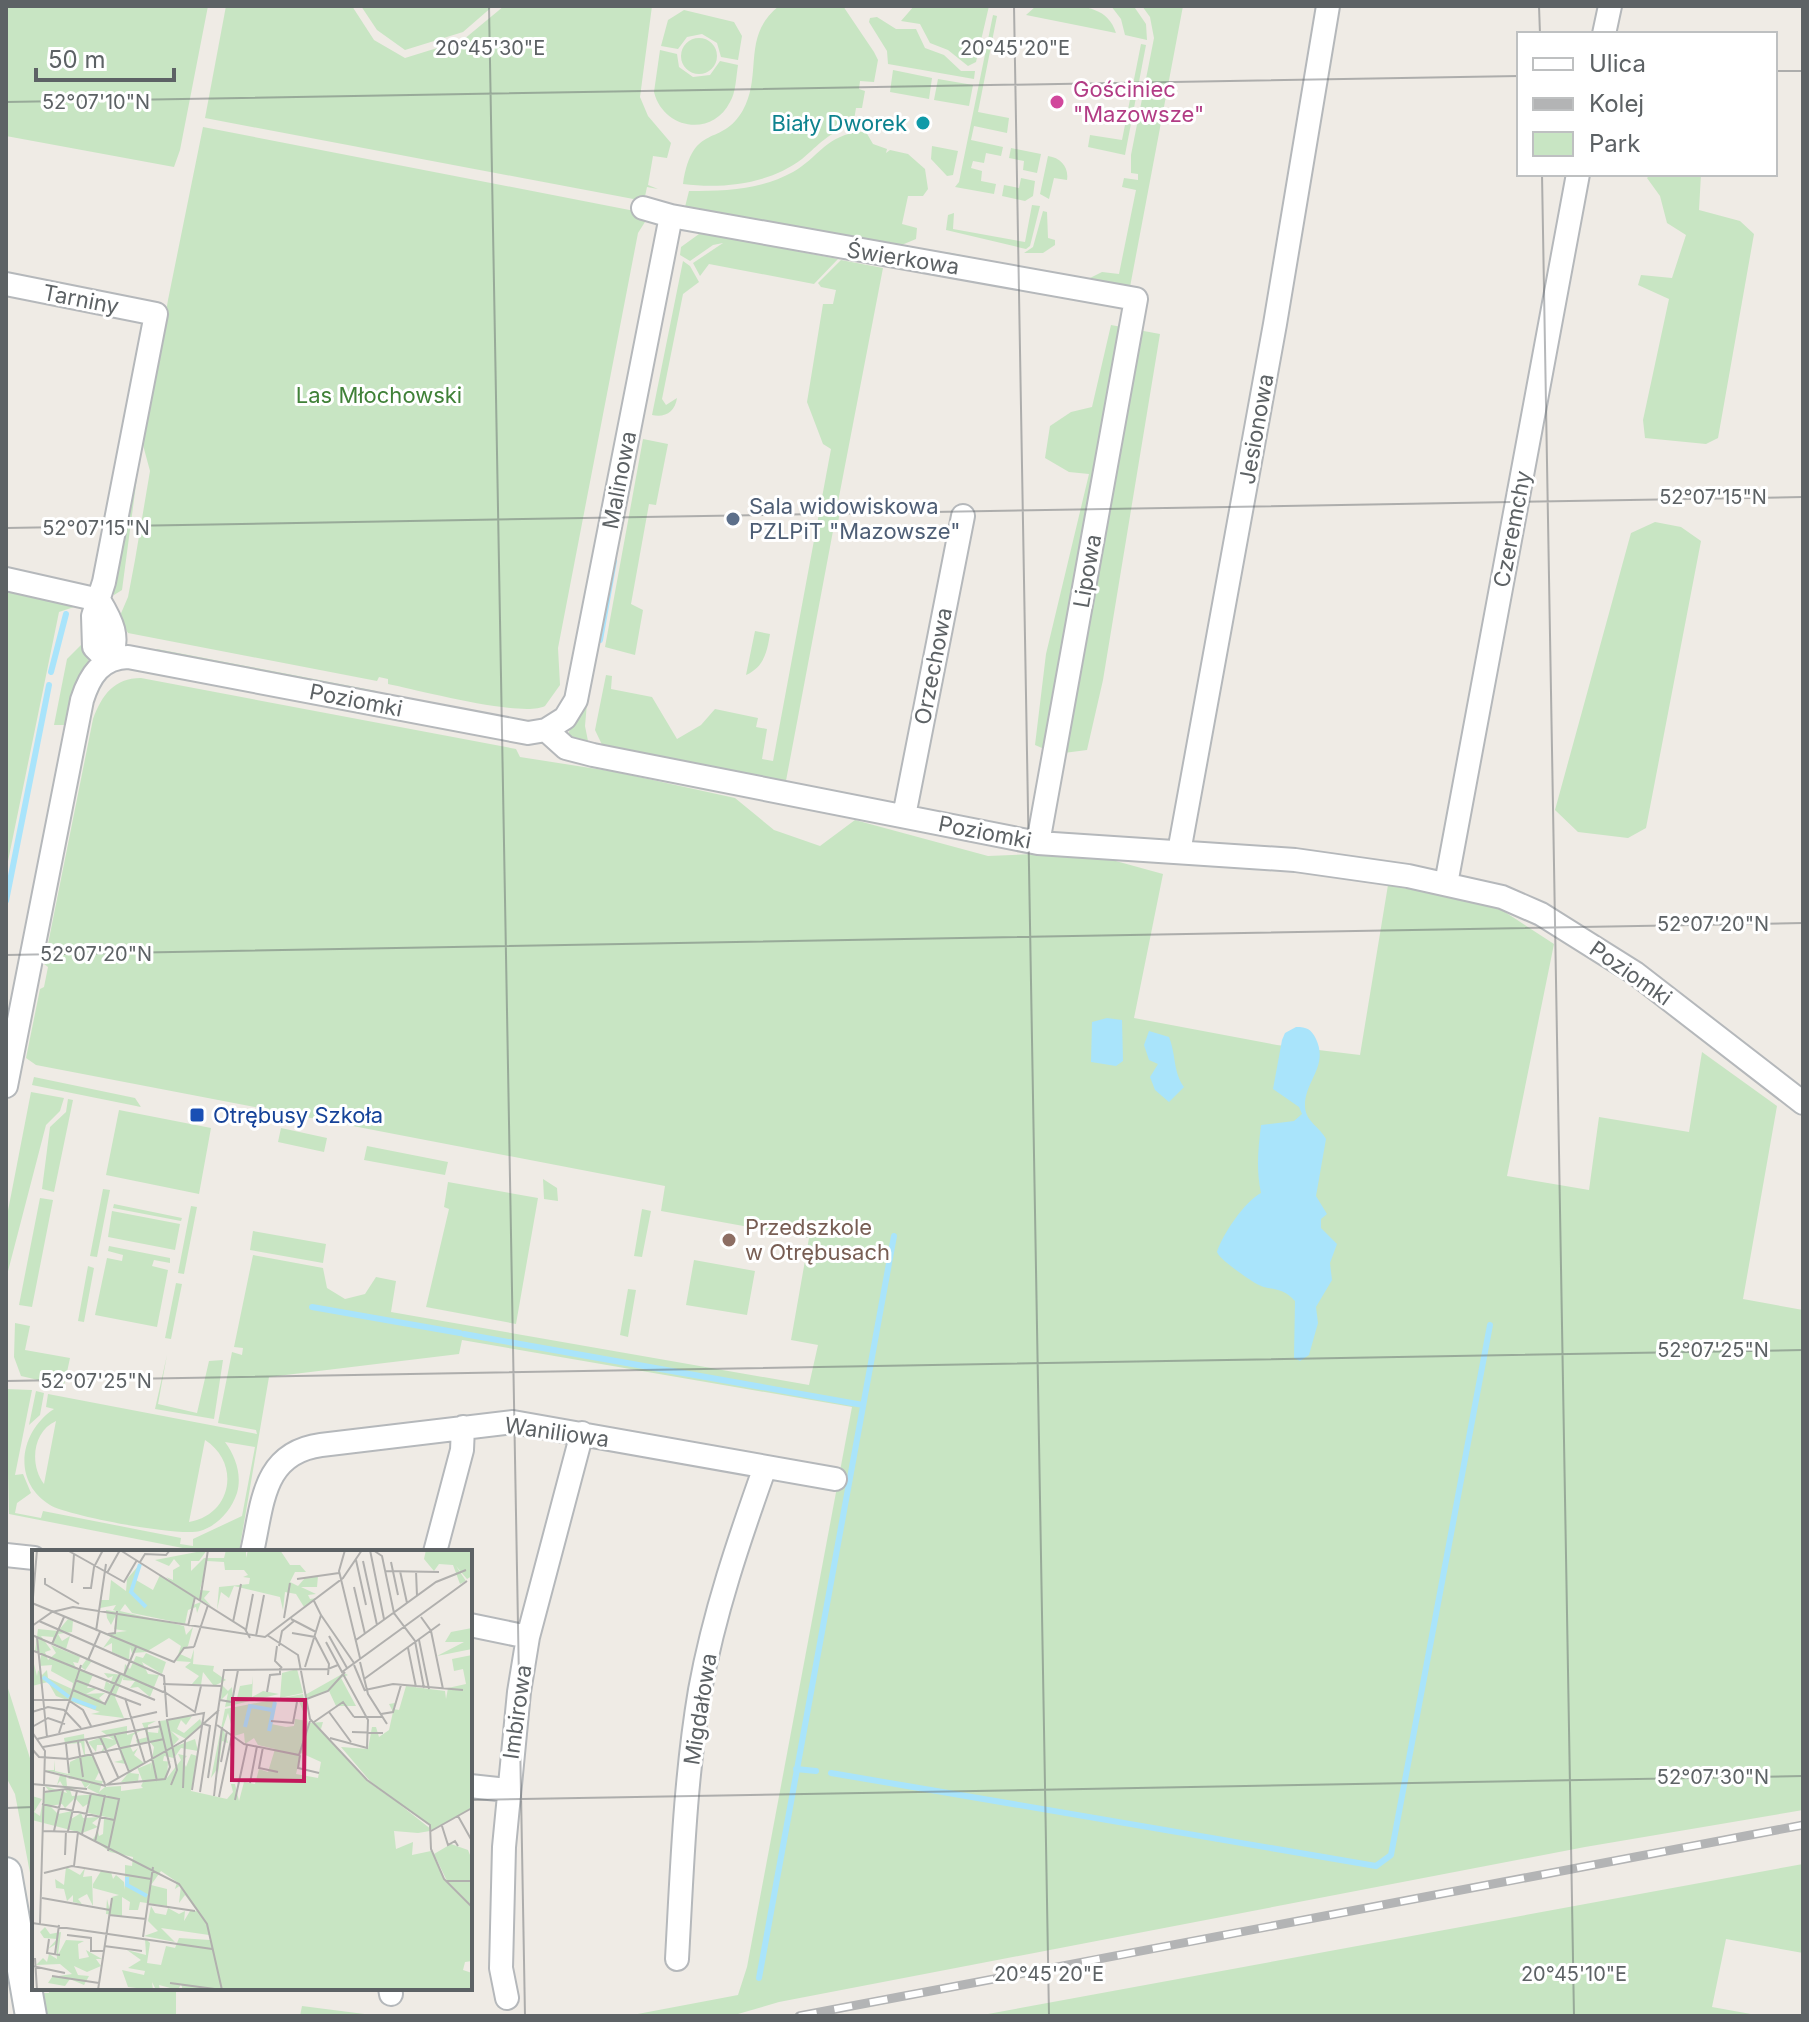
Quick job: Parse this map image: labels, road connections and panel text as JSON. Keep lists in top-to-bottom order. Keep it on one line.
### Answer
{"streets":{"street":["Świerkowa","Tarniny","Jesionowa","Malinowa","Czeremchy","Lipowa","Orzechowa","Poziomki","Waniliowa","Migdałowa","Imbirowa"]},"crossings":[["Świerkowa","Malinowa"],["Świerkowa","Lipowa"],["Jesionowa","Poziomki"],["Malinowa","Poziomki"],["Czeremchy","Poziomki"],["Lipowa","Poziomki"],["Orzechowa","Poziomki"],["Waniliowa","Migdałowa"],["Waniliowa","Imbirowa"]],"parks":["Las Młochowski"],"places":{"other":["Gościniec \"Mazowsze\"","Biały Dworek","Sala widowiskowa PZLPiT \"Mazowsze\"","Przedszkole w Otrębusach"],"transit":["Otrębusy Szkoła"]},"legend":["Ulica","Kolej","Park"],"scale_bar":"50 m","coordinates":["20°45'30\"E","20°45'20\"E","52°07'10\"N","52°07'15\"N","52°07'20\"N","52°07'25\"N","52°07'30\"N","20°45'10\"E"]}
